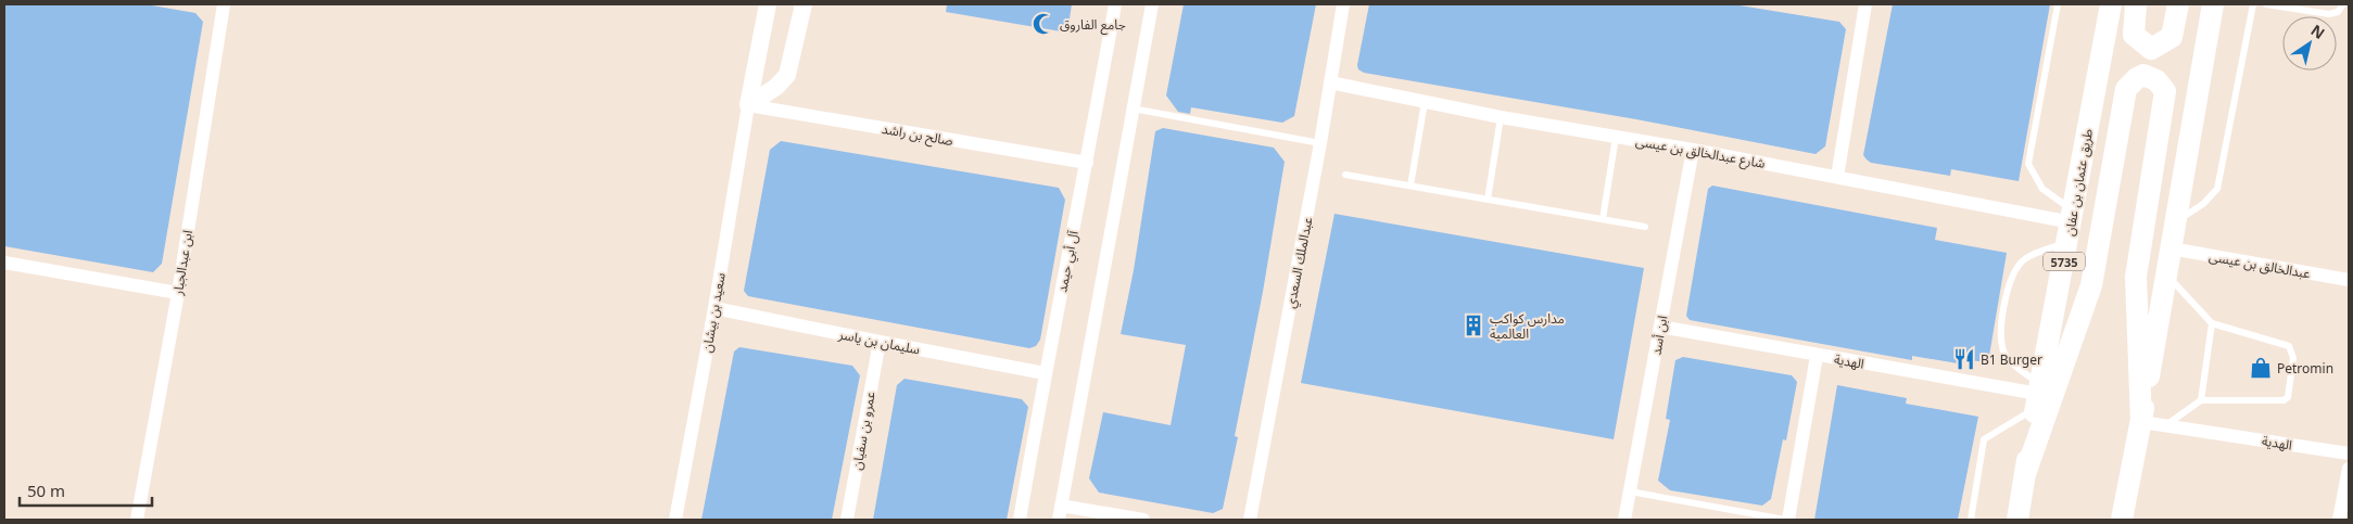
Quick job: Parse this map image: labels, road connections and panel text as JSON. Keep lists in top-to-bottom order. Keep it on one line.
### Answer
{"streets":{"main road":["طريق عثمان بن عفان","5735"],"street":["صالح بن راشد","شارع عبدالخالق بن عيسى","آل أبي حيمد","ابن عبدالجبار","عبدالملك السعدي","عبدالخالق بن عيسى","سعيد بن بيشان","ابن أسد","سليمان بن ياسر","الهدية","عمرو بن سفيان"]},"crossings":[["صالح بن راشد","آل أبي حيمد"],["صالح بن راشد","سعيد بن بيشان"],["شارع عبدالخالق بن عيسى","طريق عثمان بن عفان"],["شارع عبدالخالق بن عيسى","عبدالملك السعدي"],["شارع عبدالخالق بن عيسى","ابن أسد"],["طريق عثمان بن عفان","الهدية"],["آل أبي حيمد","سليمان بن ياسر"],["سعيد بن بيشان","سليمان بن ياسر"],["ابن أسد","الهدية"],["سليمان بن ياسر","عمرو بن سفيان"]],"places":{"mosque":["جامع الفاروق"],"building":["مدارس كواكب العالمية"],"restaurant":["B1 Burger"],"shop":["Petromin"]},"scale_bar":"50 m","north":"top right"}
